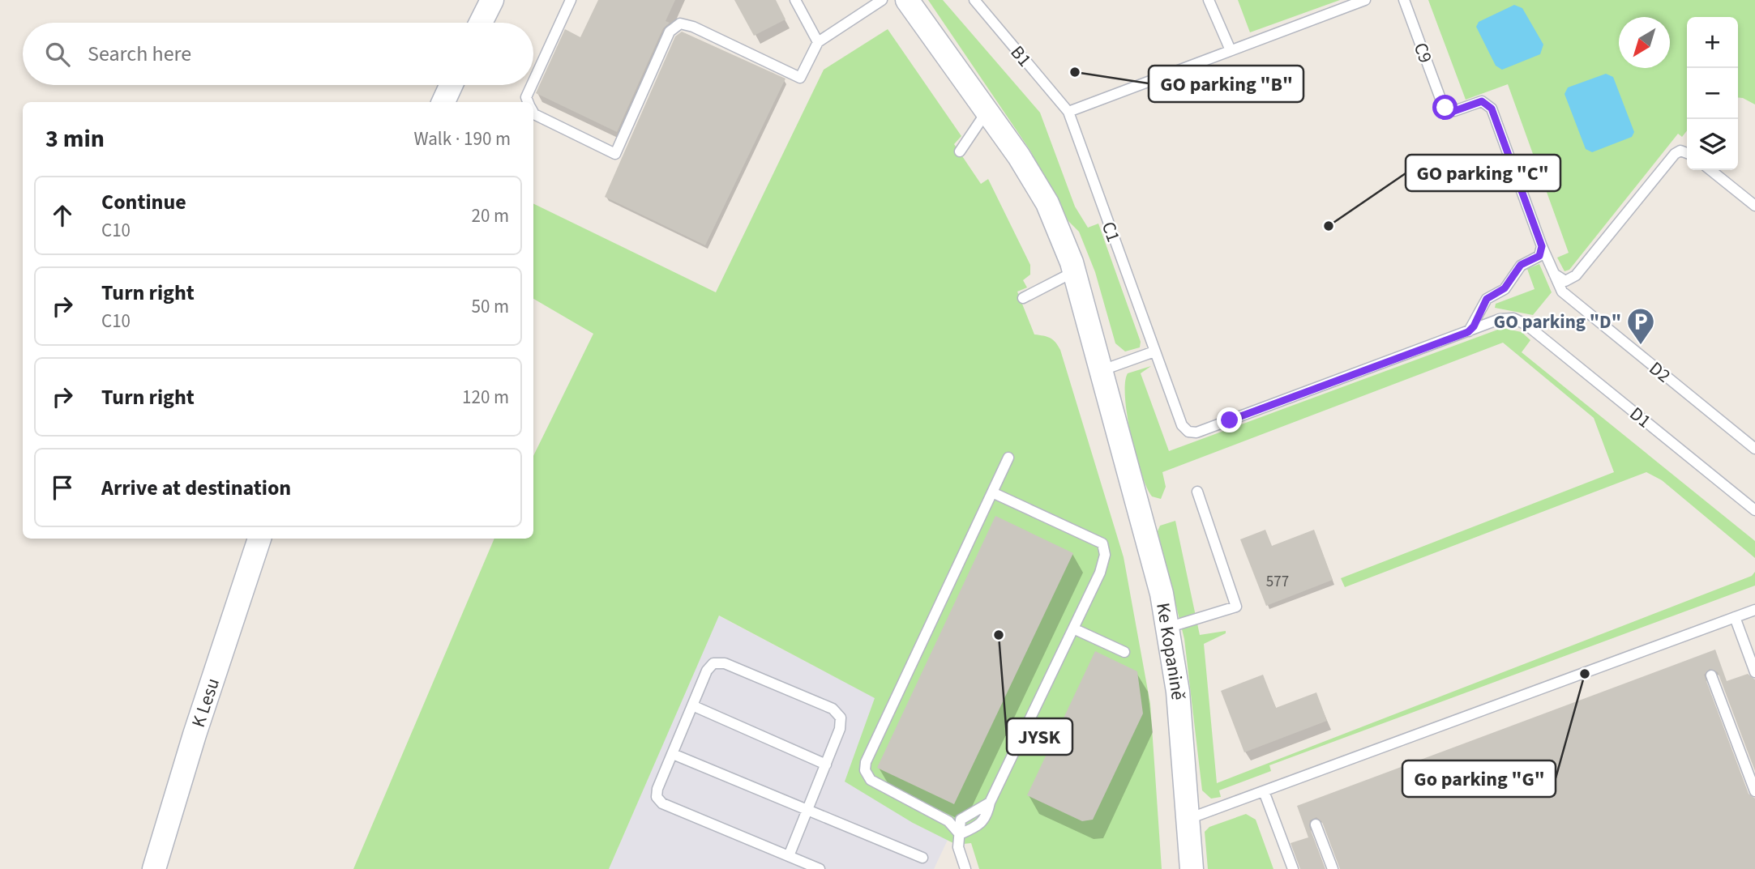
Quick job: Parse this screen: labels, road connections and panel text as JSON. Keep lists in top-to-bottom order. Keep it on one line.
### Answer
{"streets":{"street":["Ke Kopanině","K Lesu"],"lane":["C9","B1","C1","D2","D1"]},"crossings":[["B1","C1"],["C1","D1"]],"places":{"other":["GO parking \"B\"","GO parking \"C\"","JYSK","Go parking \"G\""],"parking":["GO parking \"D\""]},"house_numbers":["577"],"north":"bottom left","page":{"map_buttons":["+","−"],"search":"Search here","heading":["3 min","Walk · 190 m"],"list":[["Continue","C10","20 m"],["Turn right","C10","50 m"],["Turn right","120 m"],"Arrive at destination"]}}
